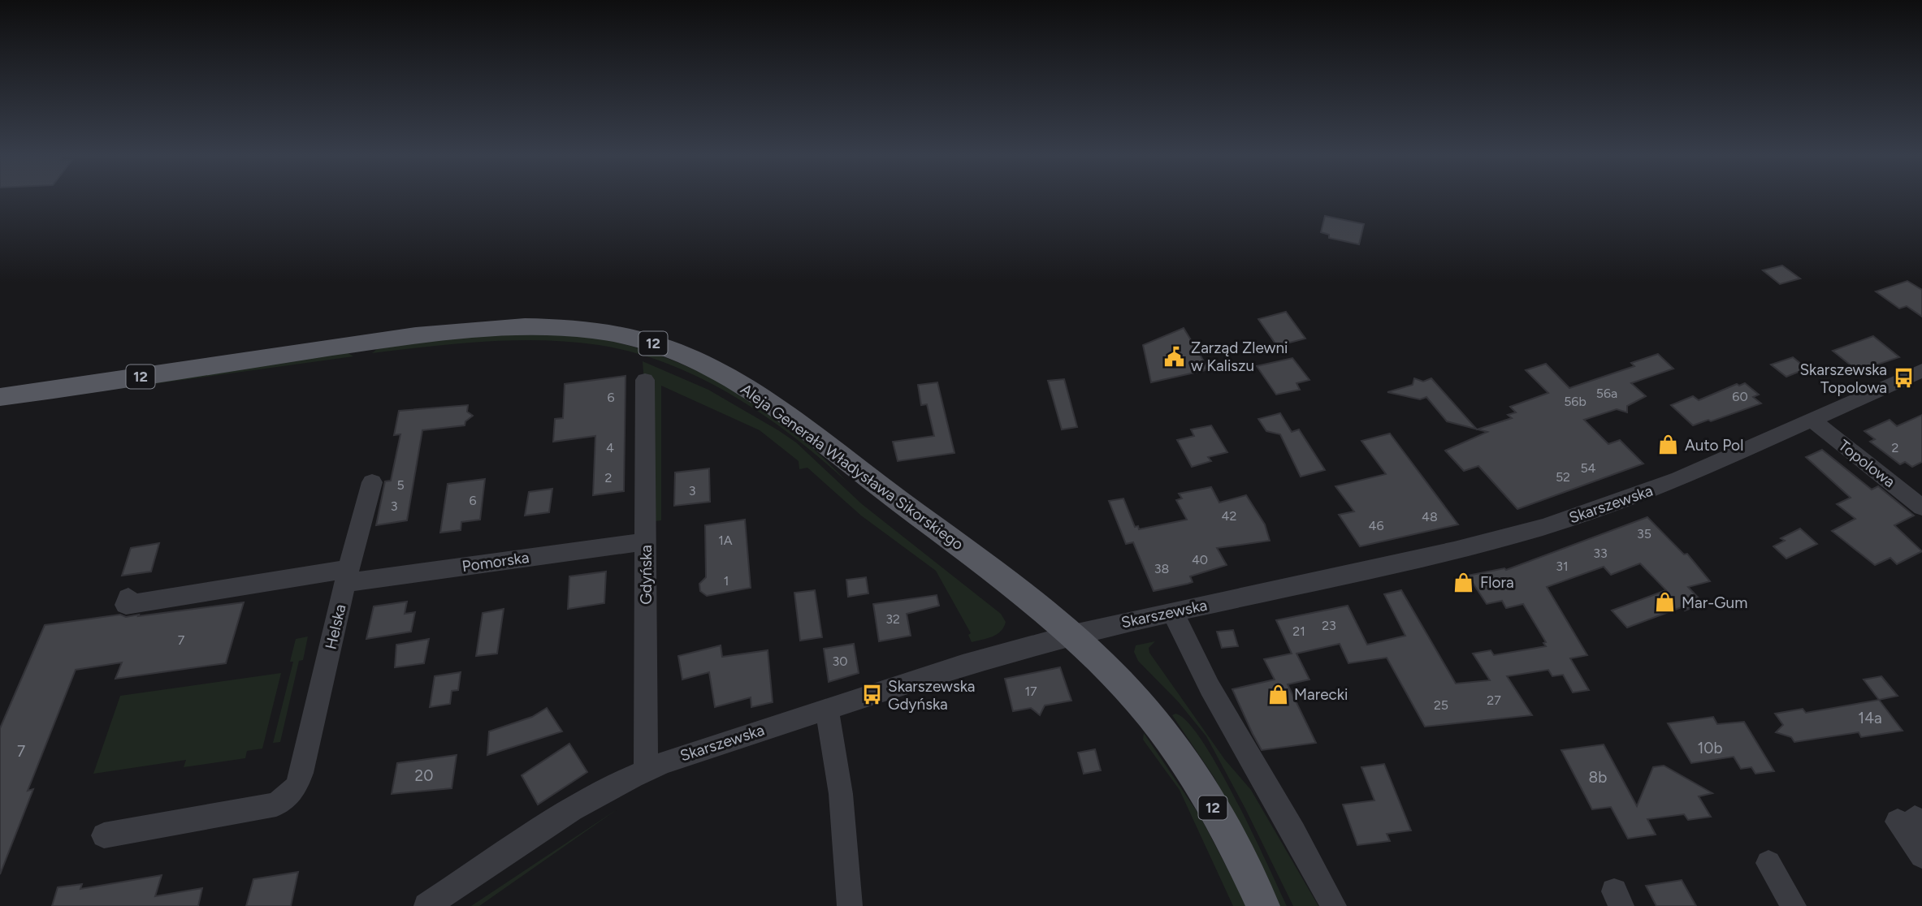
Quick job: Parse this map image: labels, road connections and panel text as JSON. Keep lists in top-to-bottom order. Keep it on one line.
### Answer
{"streets":{"main road":["12","Aleja Generała Władysława Sikorskiego"],"street":["Topolowa","Skarszewska","Pomorska","Gdyńska","Helska"]},"crossings":[["Topolowa","Skarszewska"],["Aleja Generała Władysława Sikorskiego","Skarszewska"],["Skarszewska","Gdyńska"],["Pomorska","Gdyńska"],["Pomorska","Helska"]],"places":{"public building":["Zarząd Zlewni w Kaliszu"],"bus stop":["Skarszewska Topolowa","Skarszewska Gdyńska"],"shop":["Auto Pol","Flora","Mar-Gum","Marecki"]},"house_numbers":["56a","60","6","56b","4","2","54","52","2","5","3","6","3","42","48","46","35","1A","33","40","31","38","1","32","23","21","7","30","17","27","25","14a","10b","7","20","8b"]}
